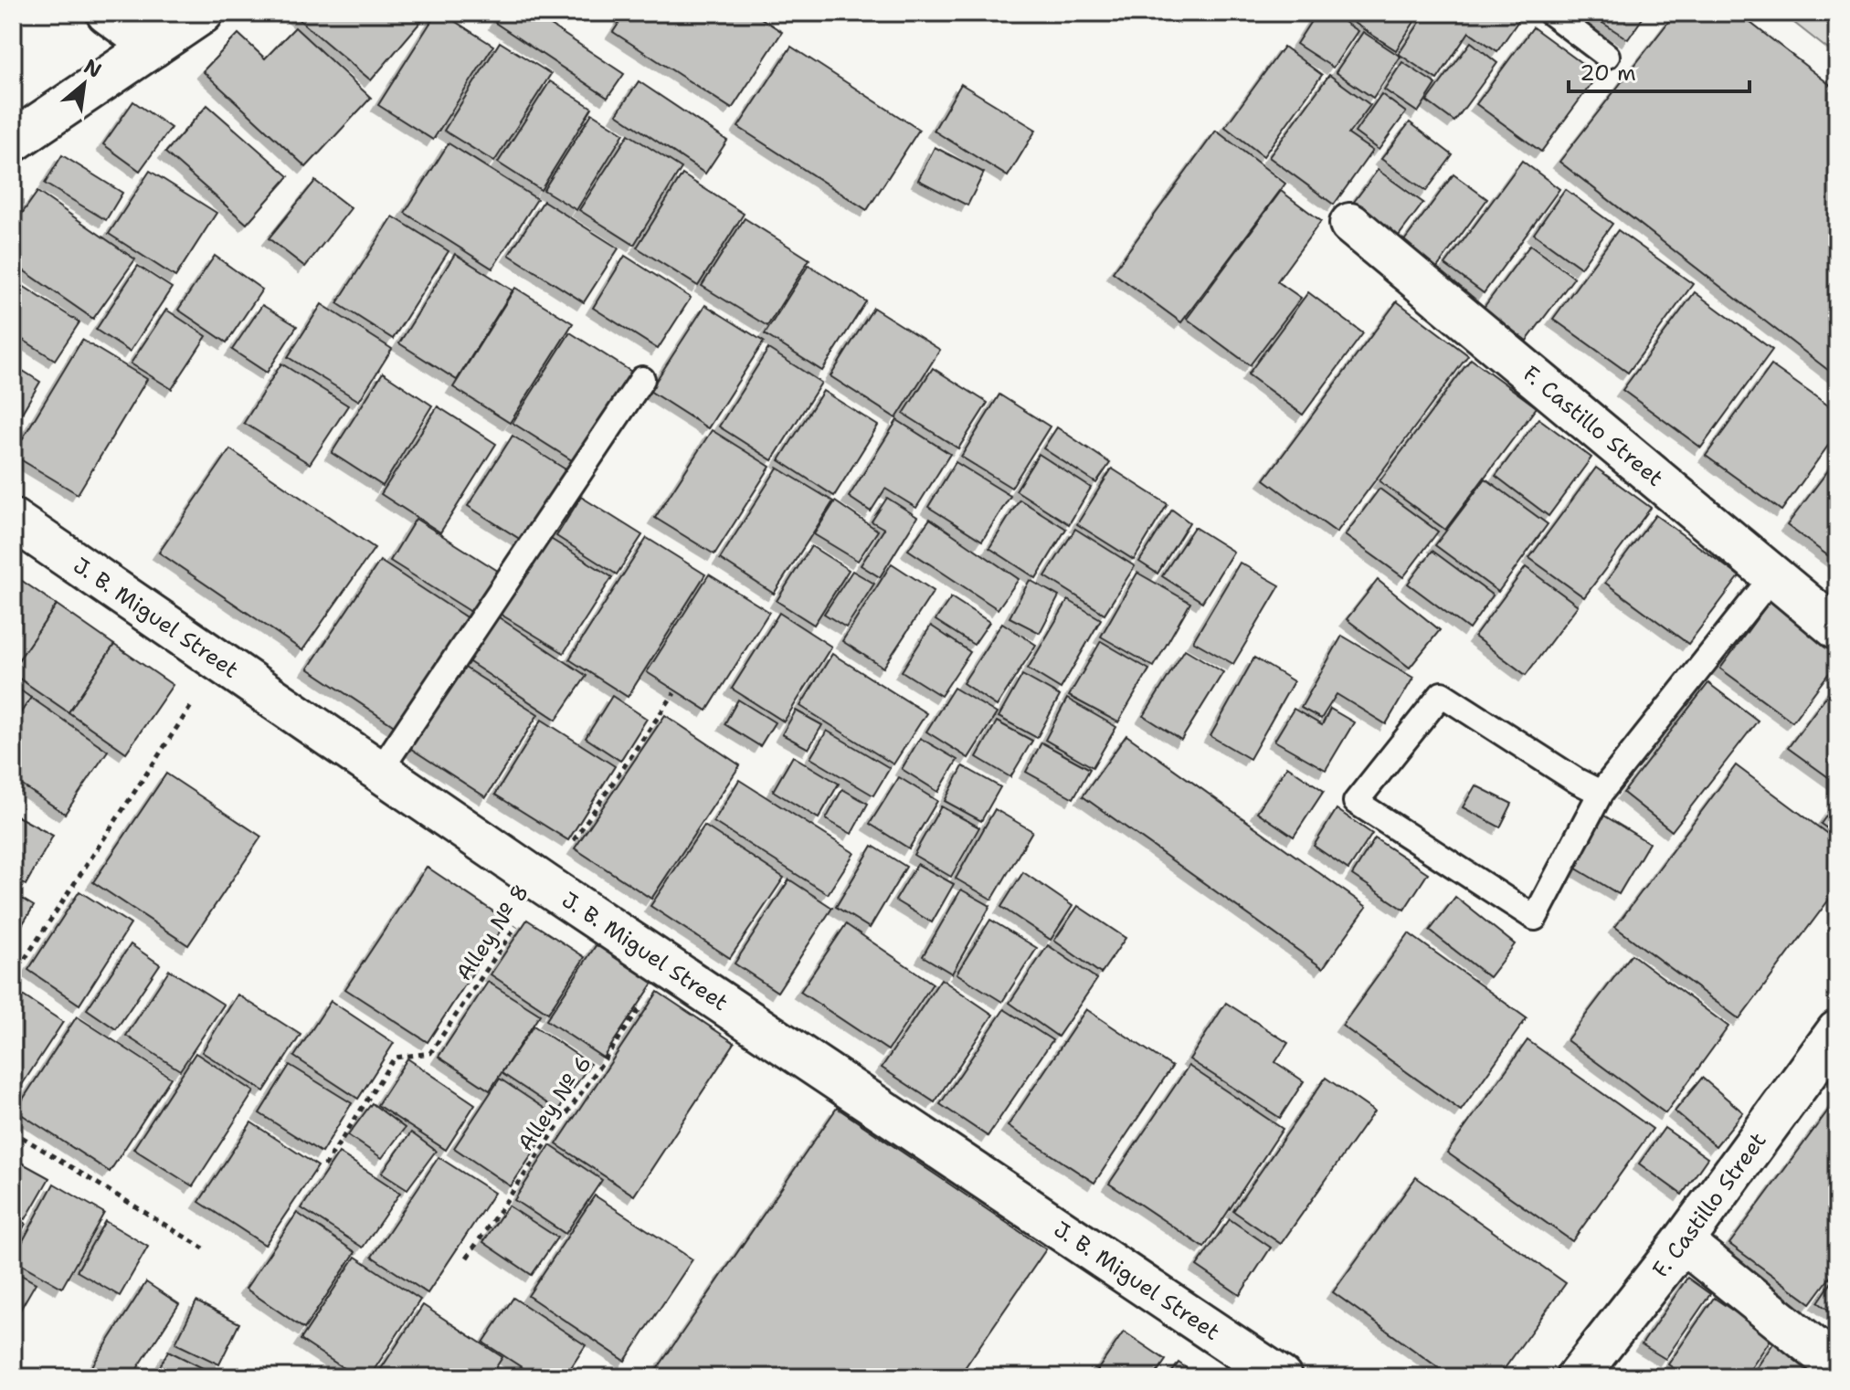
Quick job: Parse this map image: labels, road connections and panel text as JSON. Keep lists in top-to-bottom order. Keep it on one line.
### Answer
{"streets":{"street":["F. Castillo Street","J. B. Miguel Street"],"path":["Alley № 8","Alley № 6"]},"crossings":[["J. B. Miguel Street","Alley № 8"],["J. B. Miguel Street","Alley № 6"]],"scale_bar":"20 m","north":"top right"}
